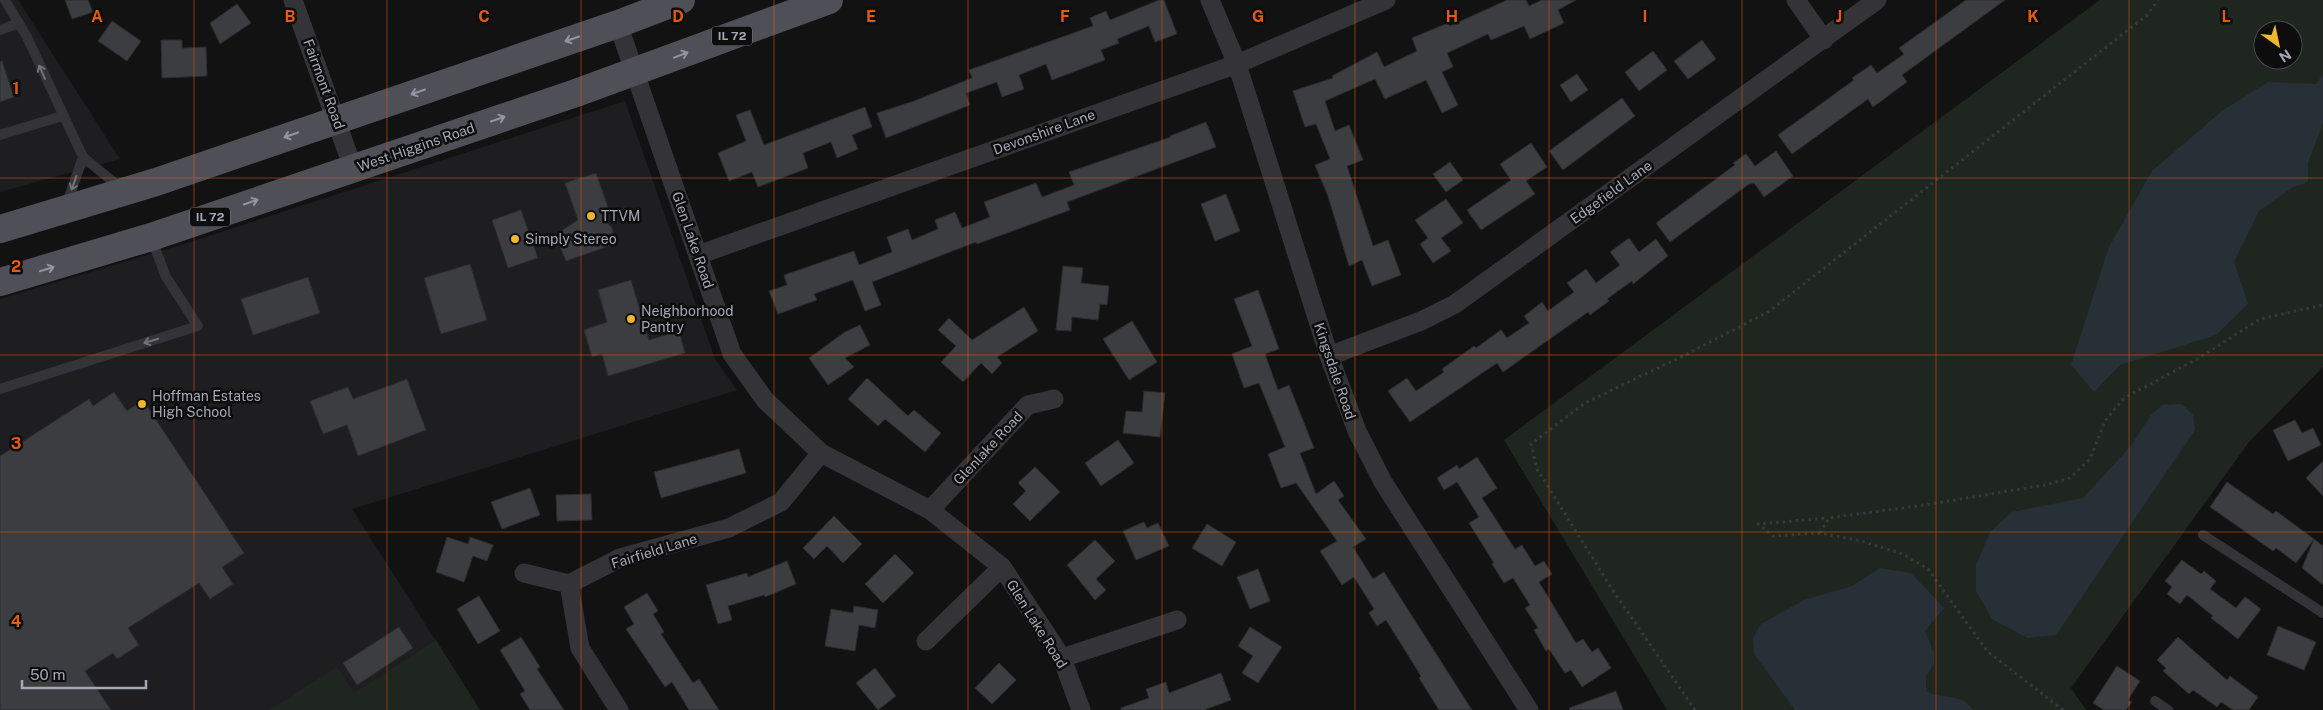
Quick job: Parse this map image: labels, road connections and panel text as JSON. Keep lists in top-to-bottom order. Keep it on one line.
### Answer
{"streets":{"main road":["IL 72","West Higgins Road"],"street":["Fairmont Road","Devonshire Lane","Edgefield Lane","Glen Lake Road","Kingsdale Road","Glenlake Road","Fairfield Lane"]},"crossings":[["Fairmont Road","West Higgins Road"],["Devonshire Lane","Glen Lake Road"],["Devonshire Lane","Kingsdale Road"],["West Higgins Road","Glen Lake Road"],["Edgefield Lane","Kingsdale Road"],["Glen Lake Road","Glenlake Road"],["Glen Lake Road","Fairfield Lane"]],"places":["TTVM","Simply Stereo","Neighborhood Pantry","Hoffman Estates High School"],"scale_bar":"50 m","north":"bottom right","grid":{"columns":["A","B","C","D","E","F","G","H","I","J","K","L"],"rows":["1","2","3","4"]}}
